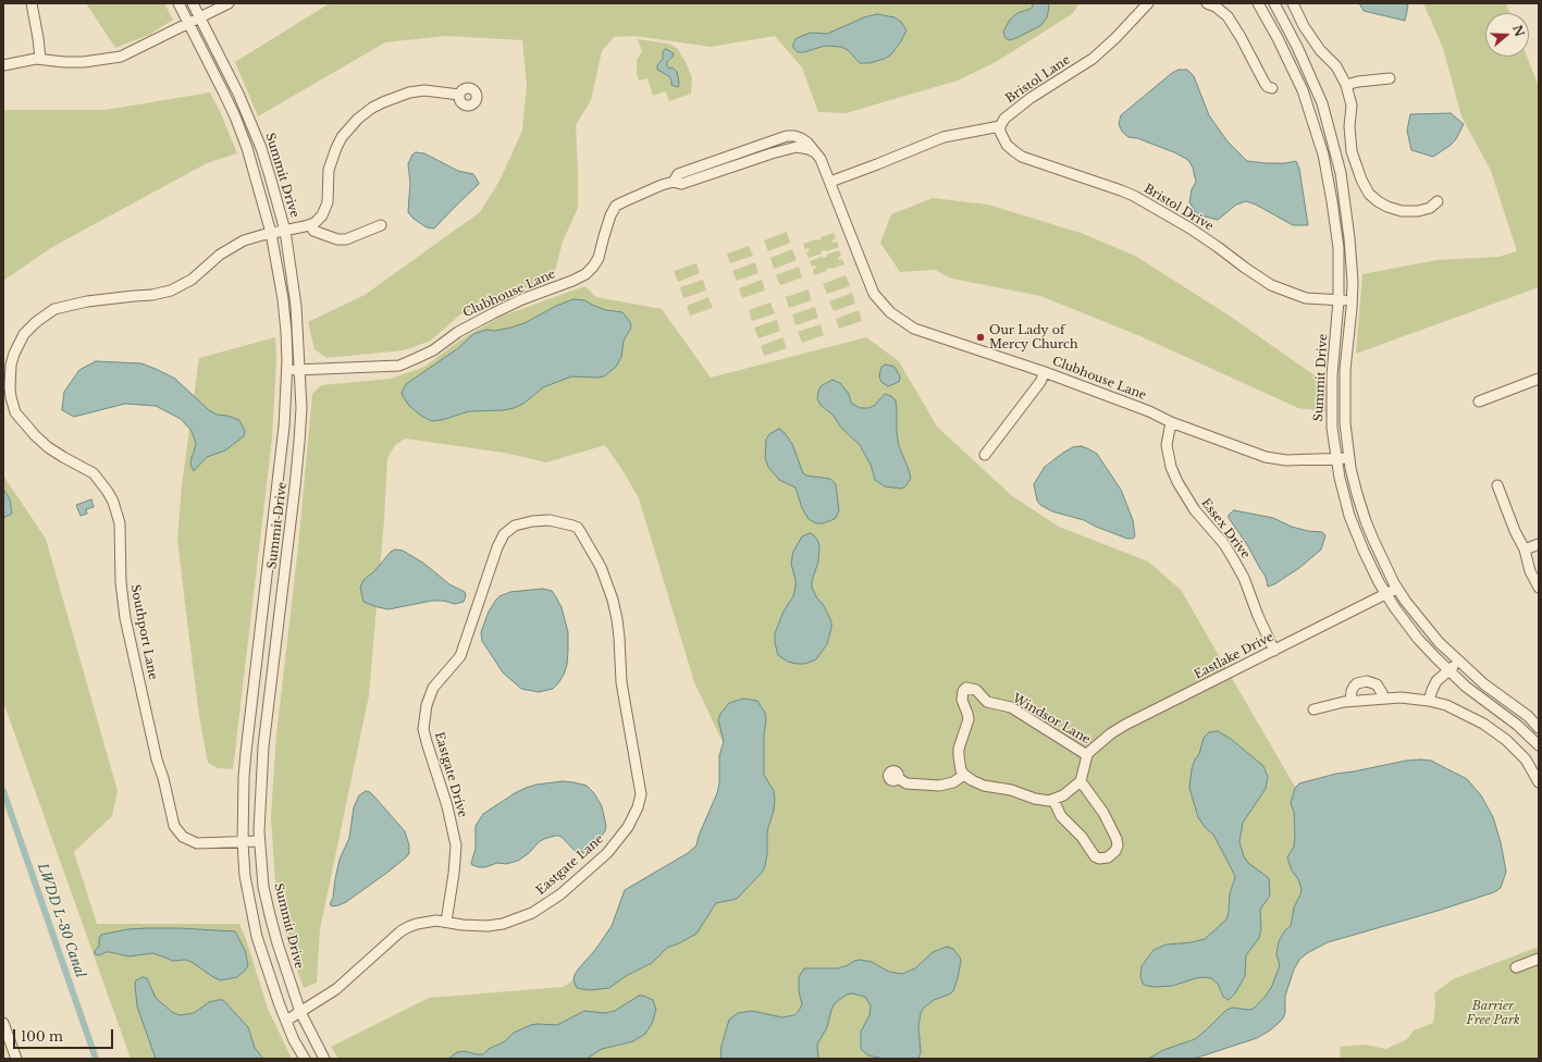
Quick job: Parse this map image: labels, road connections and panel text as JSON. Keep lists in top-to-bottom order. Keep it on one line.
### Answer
{"streets":{"street":["Bristol Lane","Summit Drive","Bristol Drive","Clubhouse Lane","Essex Drive","Southport Lane","Eastlake Drive","Windsor Lane","Eastgate Drive","Eastgate Lane"]},"crossings":[["Bristol Lane","Bristol Drive"],["Summit Drive","Bristol Drive"],["Summit Drive","Clubhouse Lane"],["Summit Drive","Southport Lane"],["Summit Drive","Eastlake Drive"],["Clubhouse Lane","Essex Drive"],["Essex Drive","Eastlake Drive"],["Eastlake Drive","Windsor Lane"],["Eastgate Drive","Eastgate Lane"]],"water":["LWDD L-30 Canal"],"parks":["Barrier Free Park"],"places":["Our Lady of Mercy Church"],"scale_bar":"100 m","north":"right"}
